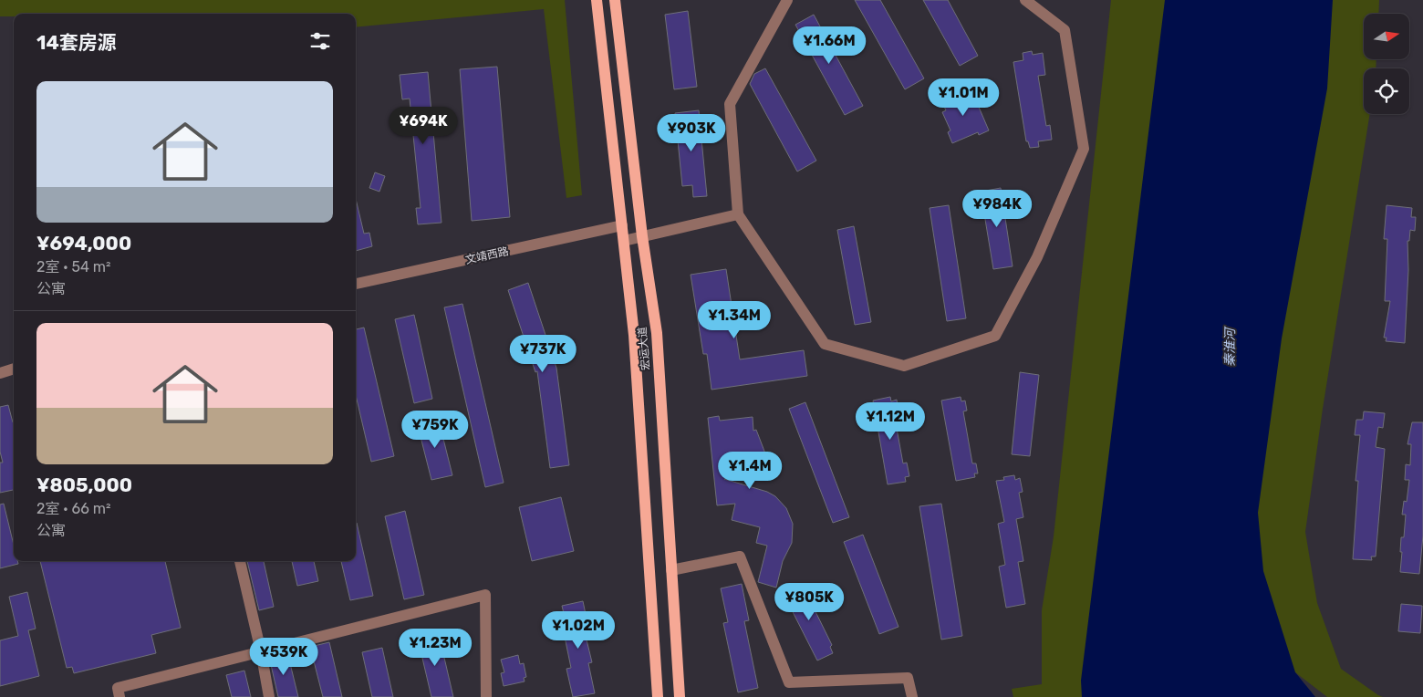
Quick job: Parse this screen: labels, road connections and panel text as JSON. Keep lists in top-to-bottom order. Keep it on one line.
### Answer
{"streets":{"main road":["宏运大道"],"street":["文靖西路"]},"crossings":[["文靖西路","宏运大道"]],"water":["秦淮河"],"north":"right","page":{"heading":"14套房源","price":["¥1.66M","¥1.01M","¥694K","¥903K","¥984K","¥1.34M","¥737K","¥1.12M","¥759K","¥1.4M","¥805K","¥1.02M","¥1.23M","¥539K"],"list":[{"name":"¥694,000","note":"2室 · 54 m² · 公寓"},{"name":"¥805,000","note":"2室 · 66 m² · 公寓"}]}}
